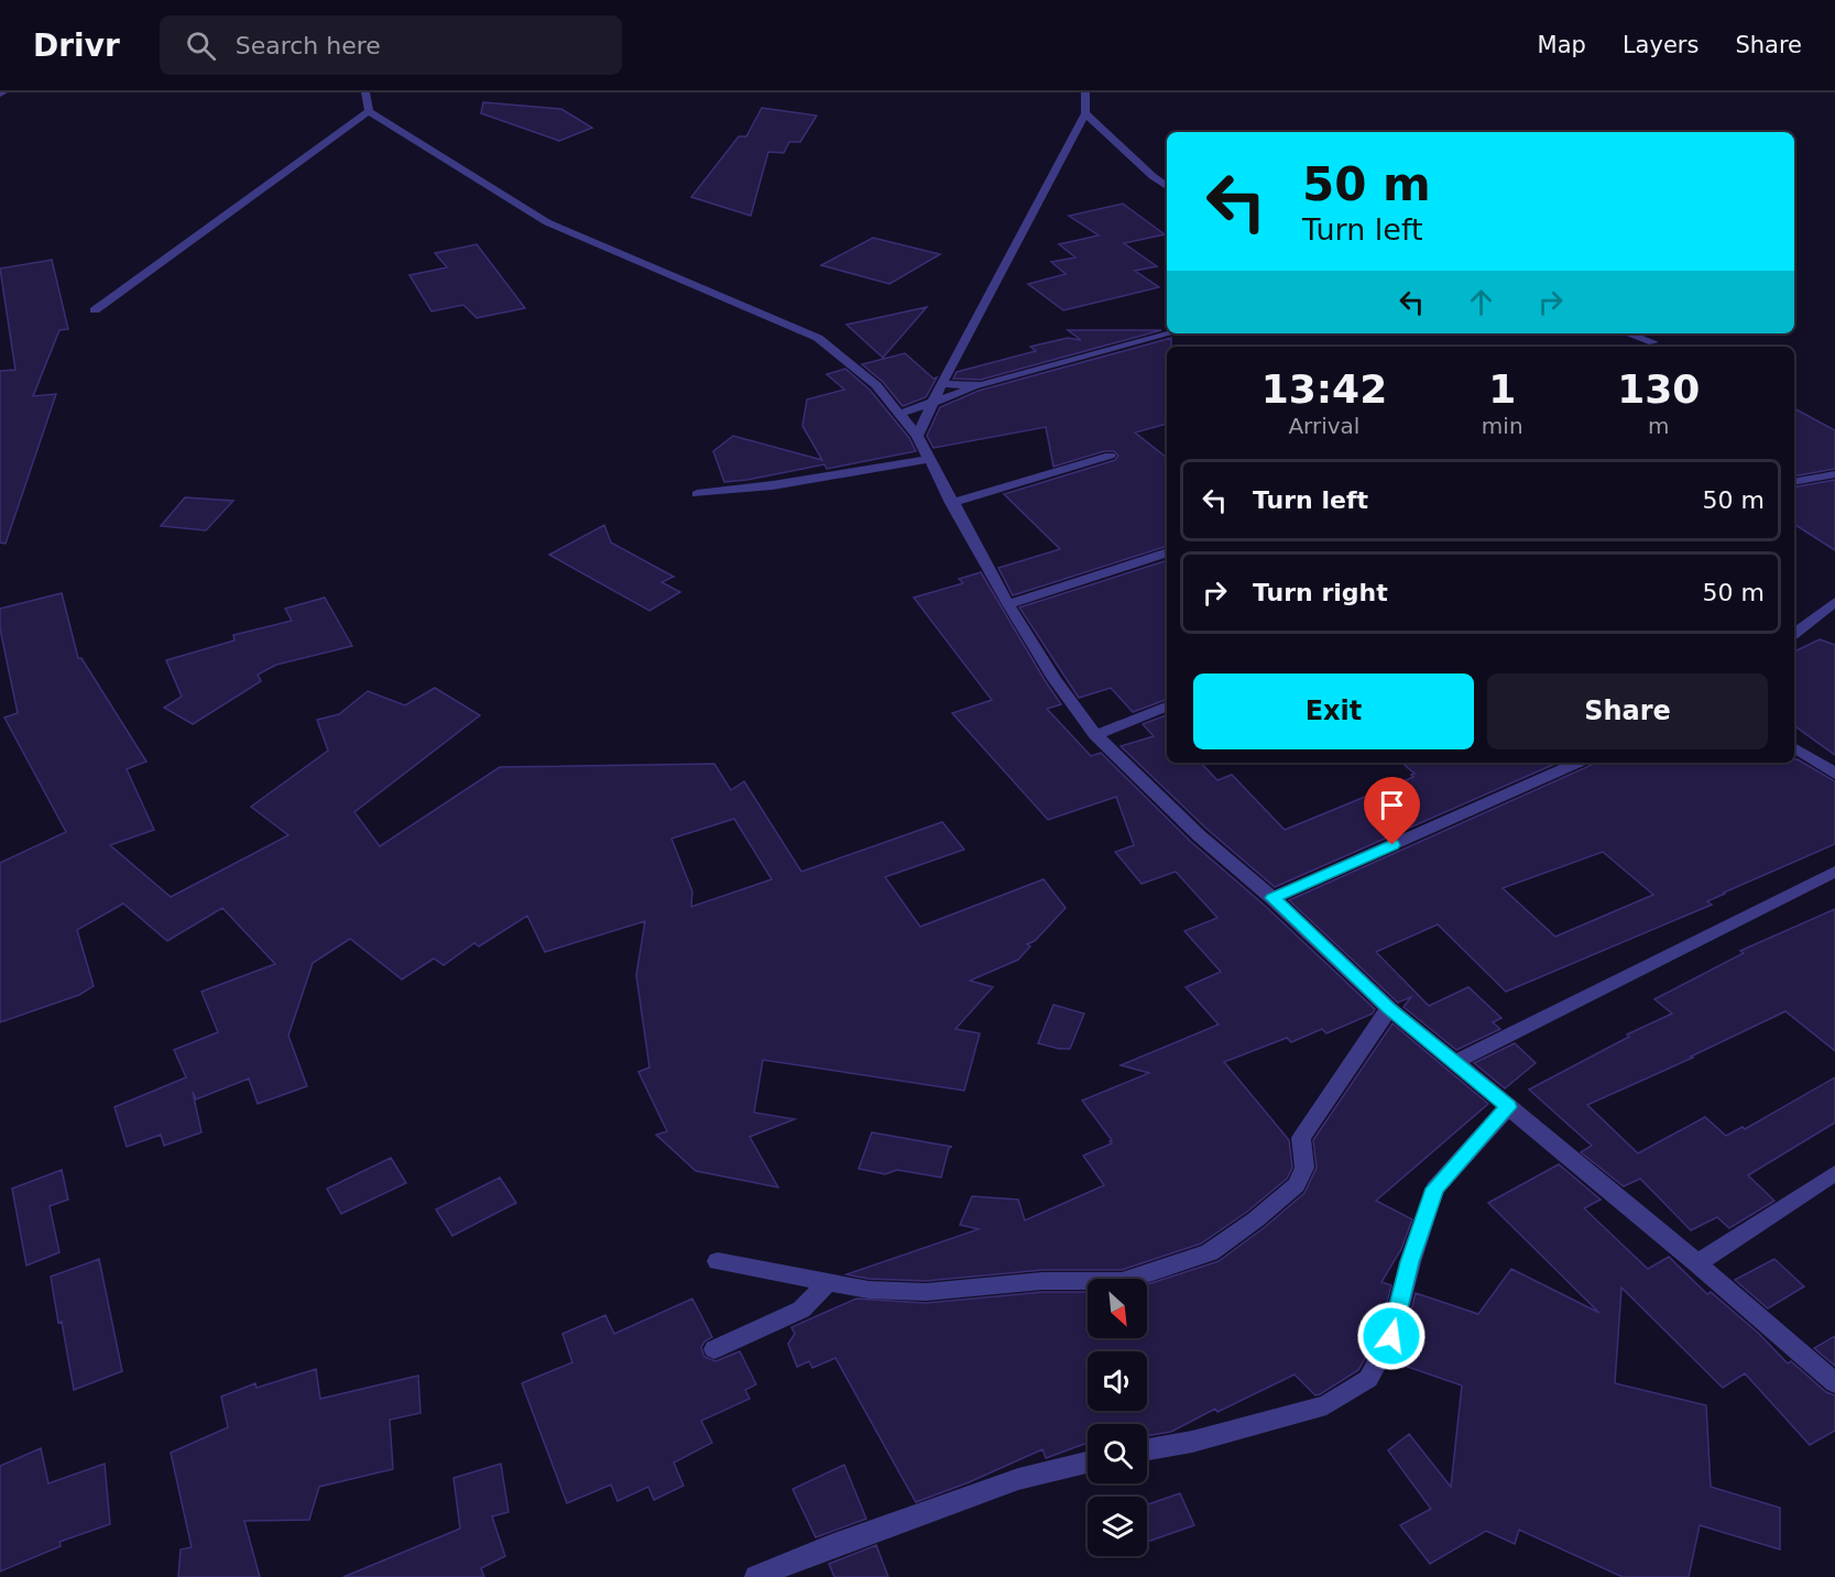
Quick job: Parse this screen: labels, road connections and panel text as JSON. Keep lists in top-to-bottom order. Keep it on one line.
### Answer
{"north":"bottom right","page":{"header":"Drivr","search":"Search here","nav":["Map","Layers","Share"],"turn":["50 m","Turn left"],"eta":["13:42","Arrival","1","min","130","m"],"list":[{"name":"Turn left","value":"50 m"},{"name":"Turn right","value":"50 m"}],"buttons":["Exit","Share"]}}
